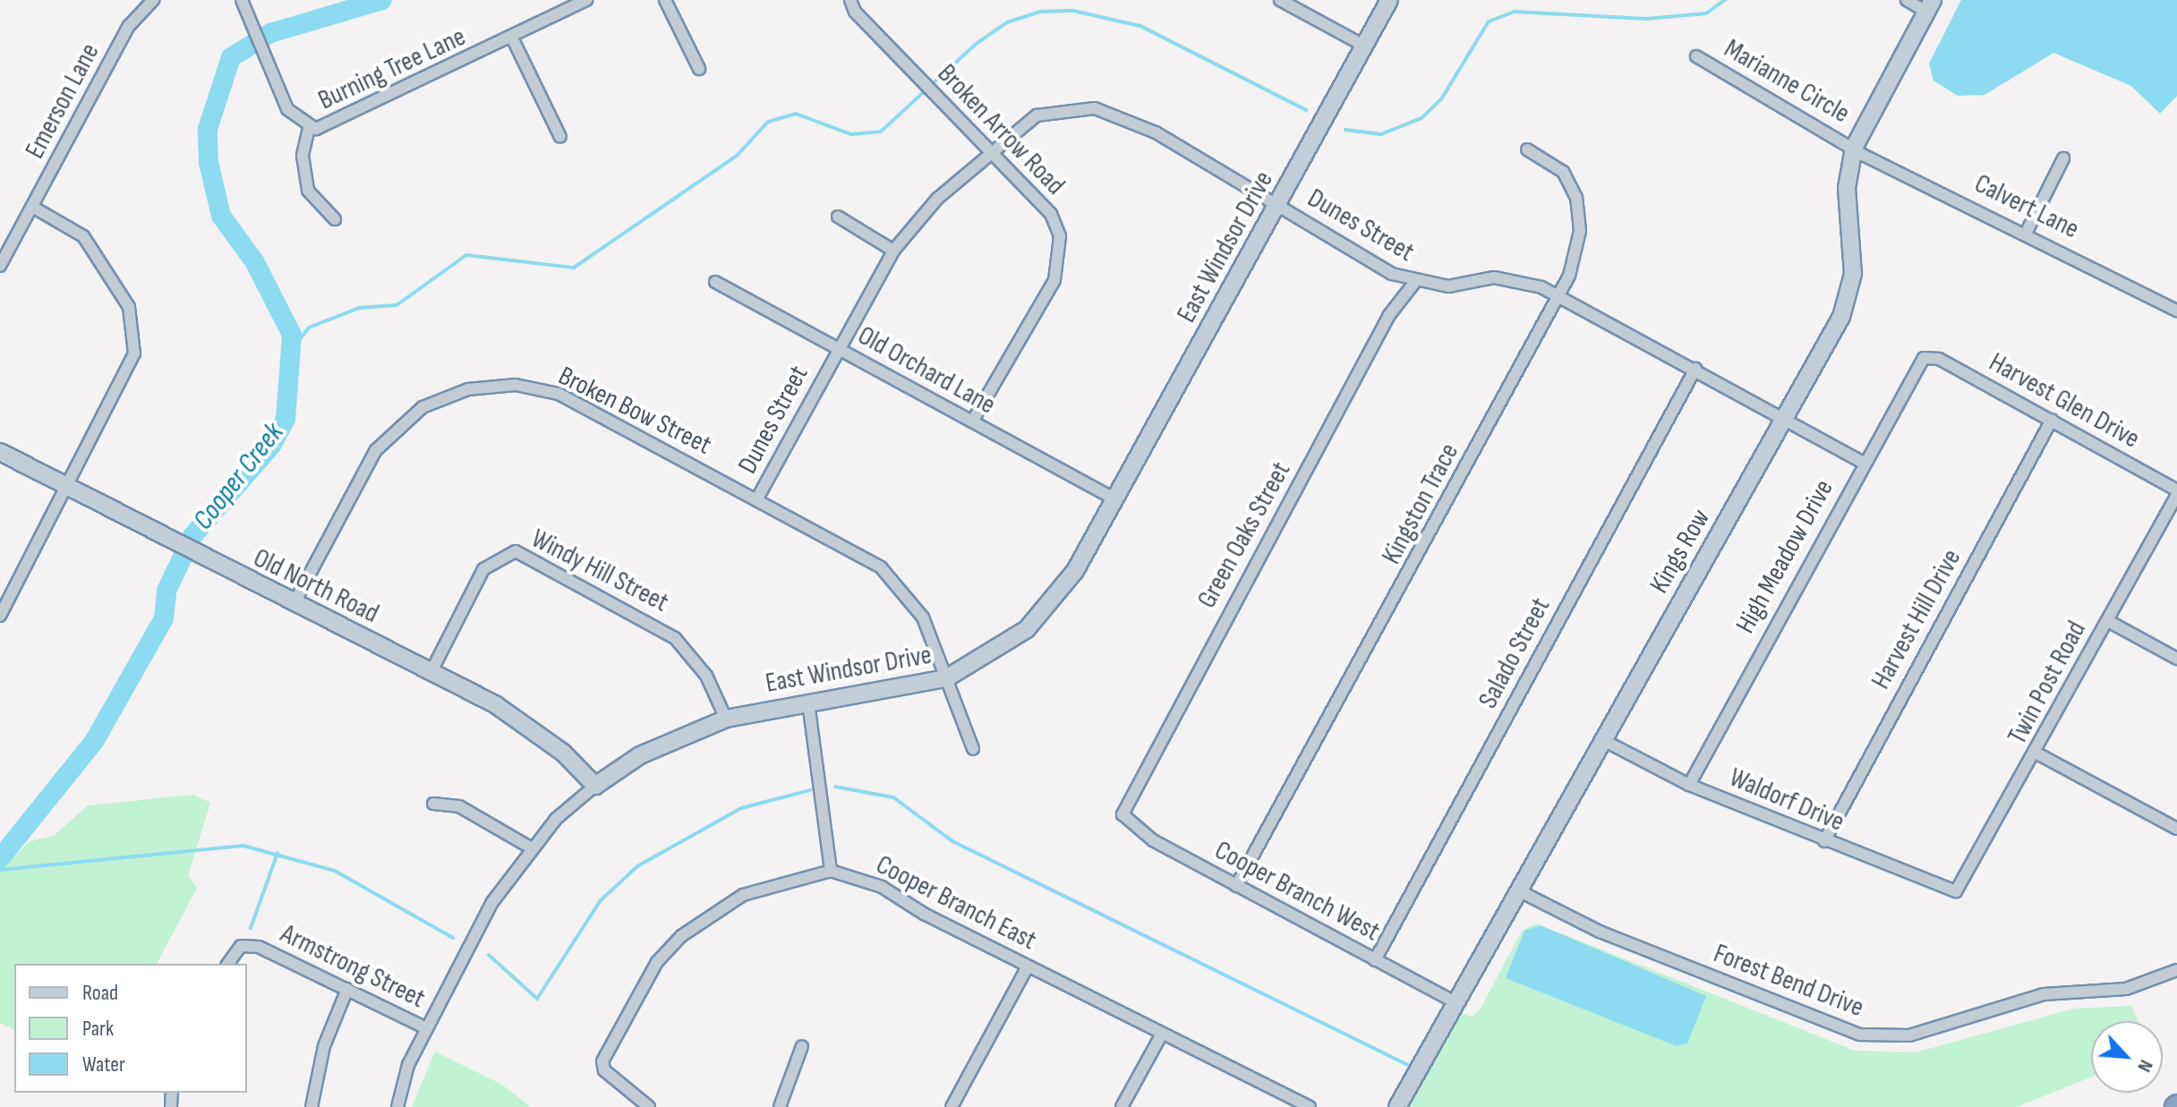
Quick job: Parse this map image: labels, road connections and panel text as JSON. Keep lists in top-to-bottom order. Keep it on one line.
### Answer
{"streets":{"street":["Burning Tree Lane","Marianne Circle","Emerson Lane","Broken Arrow Road","Calvert Lane","Dunes Street","East Windsor Drive","Old Orchard Lane","Harvest Glen Drive","Broken Bow Street","Kingston Trace","Green Oaks Street","Kings Row","High Meadow Drive","Windy Hill Street","Old North Road","Harvest Hill Drive","Salado Street","Twin Post Road","Waldorf Drive","Cooper Branch West","Cooper Branch East","Armstrong Street","Forest Bend Drive"]},"crossings":[["Marianne Circle","Calvert Lane"],["Marianne Circle","Kings Row"],["Broken Arrow Road","Dunes Street"],["Broken Arrow Road","Old Orchard Lane"],["Calvert Lane","Kings Row"],["Dunes Street","East Windsor Drive"],["Dunes Street","Old Orchard Lane"],["Dunes Street","Broken Bow Street"],["Dunes Street","Kingston Trace"],["Dunes Street","Green Oaks Street"],["Dunes Street","Kings Row"],["Dunes Street","High Meadow Drive"],["Dunes Street","Salado Street"],["East Windsor Drive","Old Orchard Lane"],["East Windsor Drive","Broken Bow Street"],["East Windsor Drive","Windy Hill Street"],["East Windsor Drive","Old North Road"],["East Windsor Drive","Armstrong Street"],["Harvest Glen Drive","High Meadow Drive"],["Harvest Glen Drive","Harvest Hill Drive"],["Harvest Glen Drive","Twin Post Road"],["Broken Bow Street","Old North Road"],["Kingston Trace","Cooper Branch West"],["Green Oaks Street","Cooper Branch West"],["Kings Row","Waldorf Drive"],["Kings Row","Cooper Branch West"],["Kings Row","Forest Bend Drive"],["High Meadow Drive","Waldorf Drive"],["Windy Hill Street","Old North Road"],["Harvest Hill Drive","Waldorf Drive"],["Salado Street","Cooper Branch West"],["Twin Post Road","Waldorf Drive"]],"water":["Cooper Creek"],"legend":["Road","Park","Water"],"north":"bottom right"}
